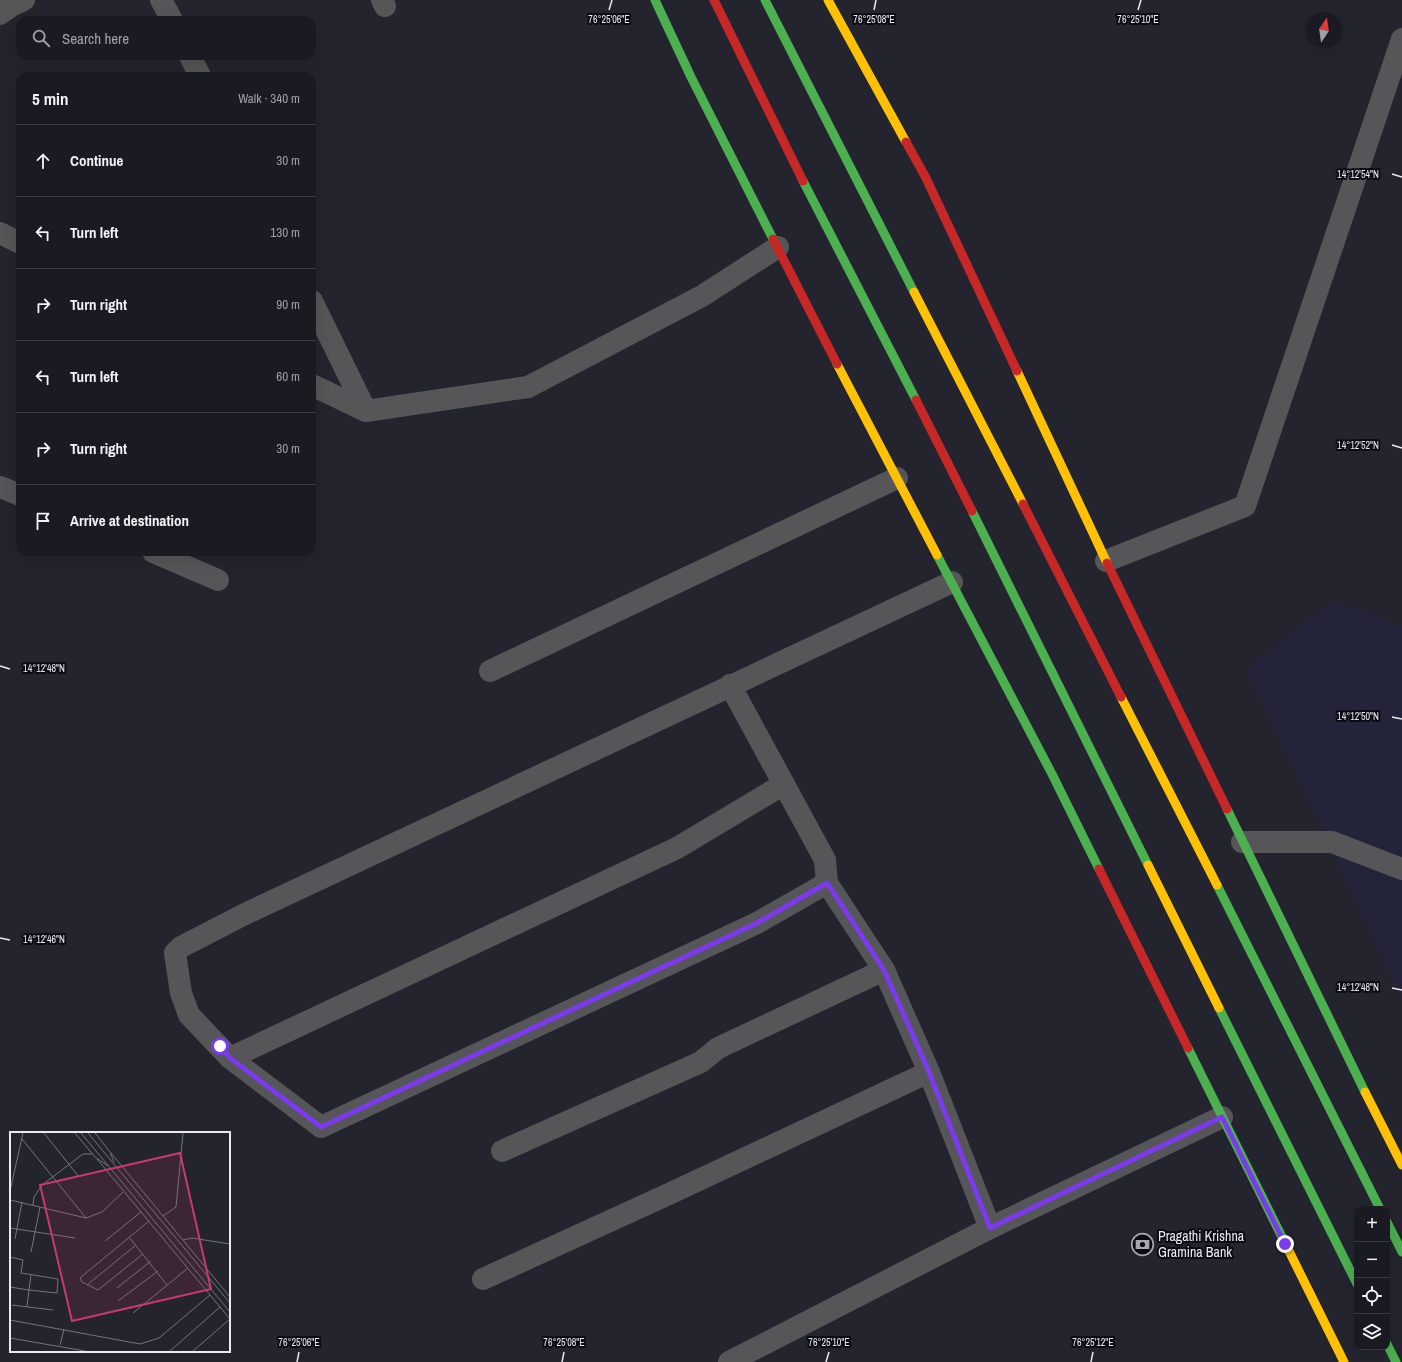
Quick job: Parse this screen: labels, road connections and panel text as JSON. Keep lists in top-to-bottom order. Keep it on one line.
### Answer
{"places":{"bank":["Pragathi Krishna Gramina Bank"]},"north":"top","page":{"search":"Search here","heading":["5 min","Walk · 340 m"],"list":[["Continue","30 m"],["Turn left","130 m"],["Turn right","90 m"],["Turn left","60 m"],["Turn right","30 m"],"Arrive at destination"],"map_buttons":["+","−"]},"coordinates":["76°25'06\"E","76°25'08\"E","76°25'10\"E","14°12'54\"N","14°12'52\"N","14°12'48\"N","14°12'50\"N","14°12'46\"N","76°25'12\"E"]}
